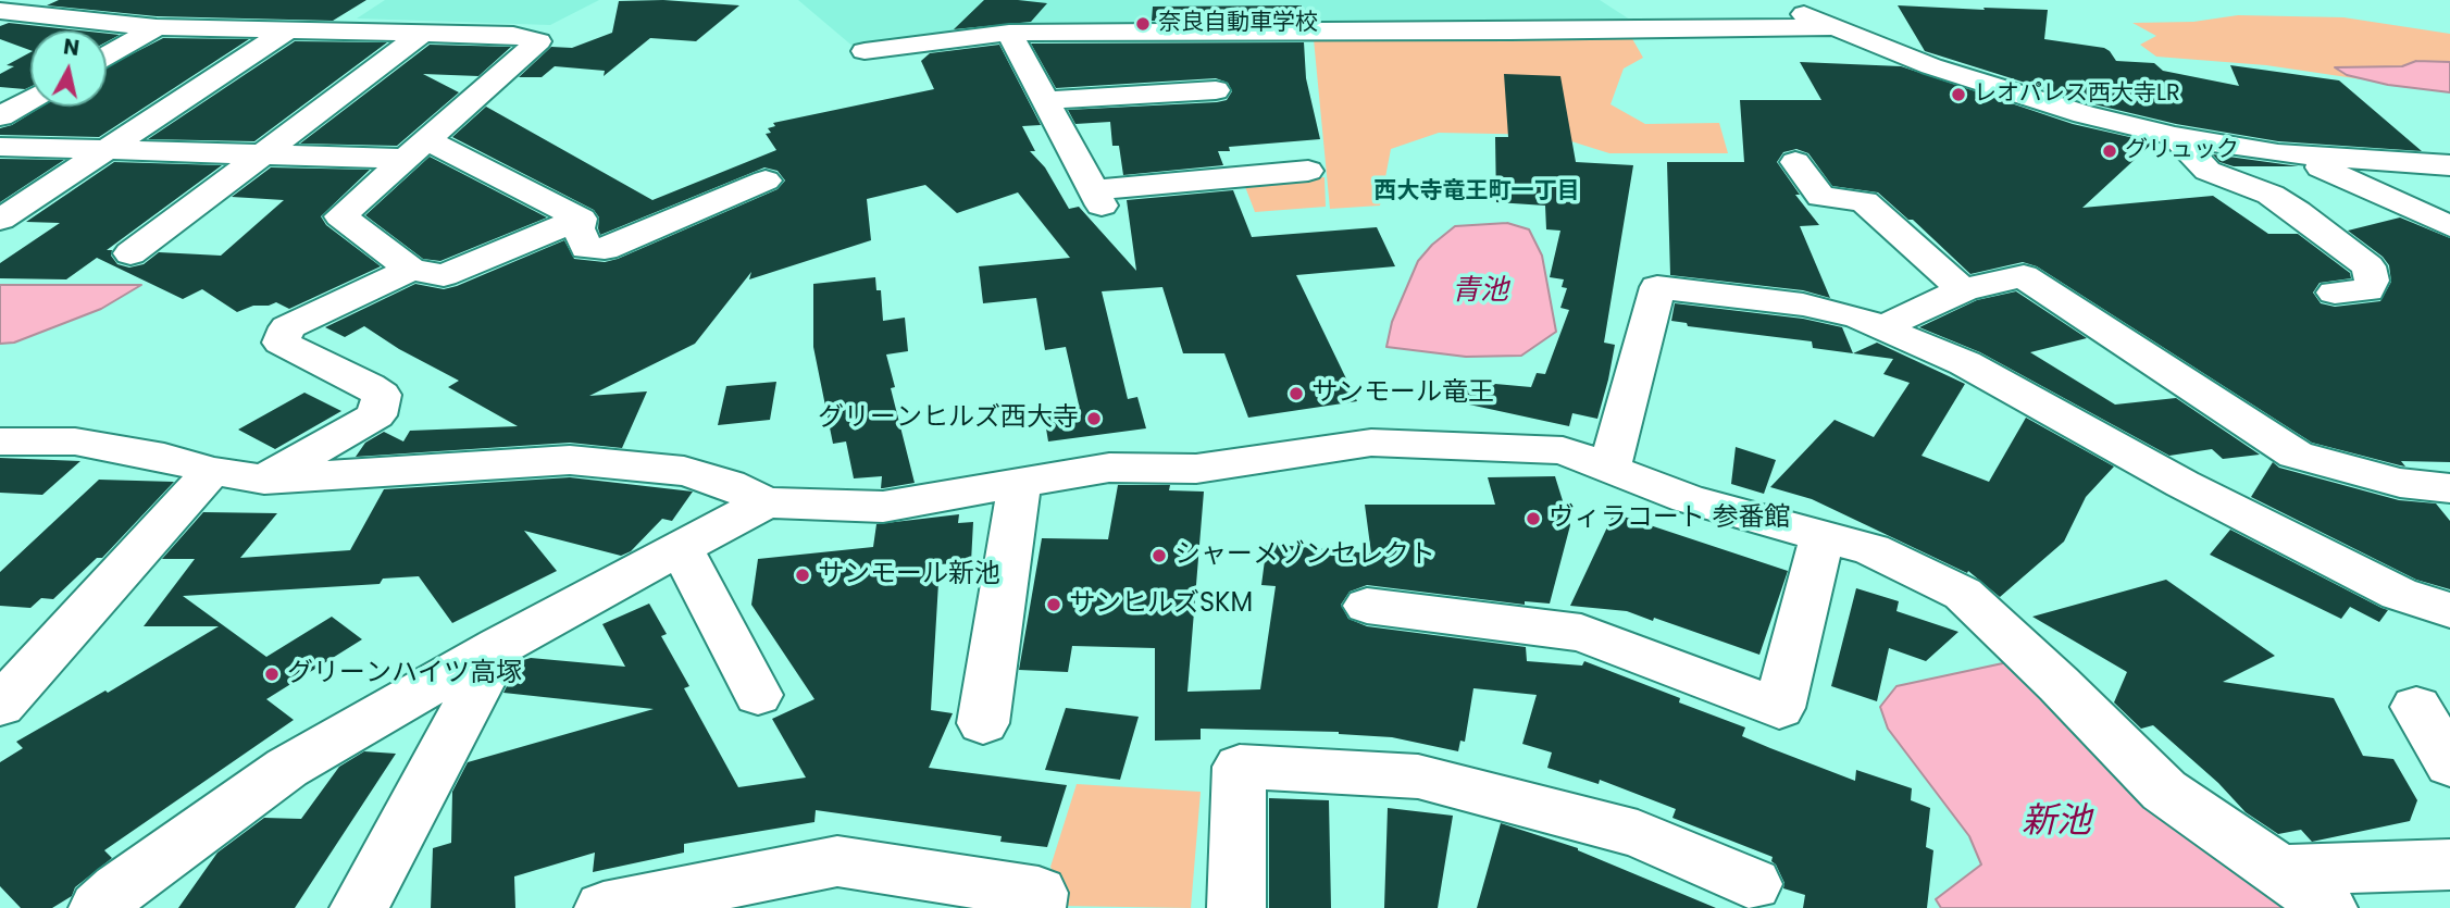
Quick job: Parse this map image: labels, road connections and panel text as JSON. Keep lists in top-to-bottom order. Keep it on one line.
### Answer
{"districts":["西大寺竜王町一丁目"],"water":["青池","新池"],"places":["奈良自動車学校","レオパレス西大寺LR","グリュック","サンモール竜王","グリーンヒルズ西大寺","ヴィラコート 参番館","シャーメゾンセレクト","サンモール新池","サンヒルズSKM","グリーンハイツ高塚"],"north":"top"}
